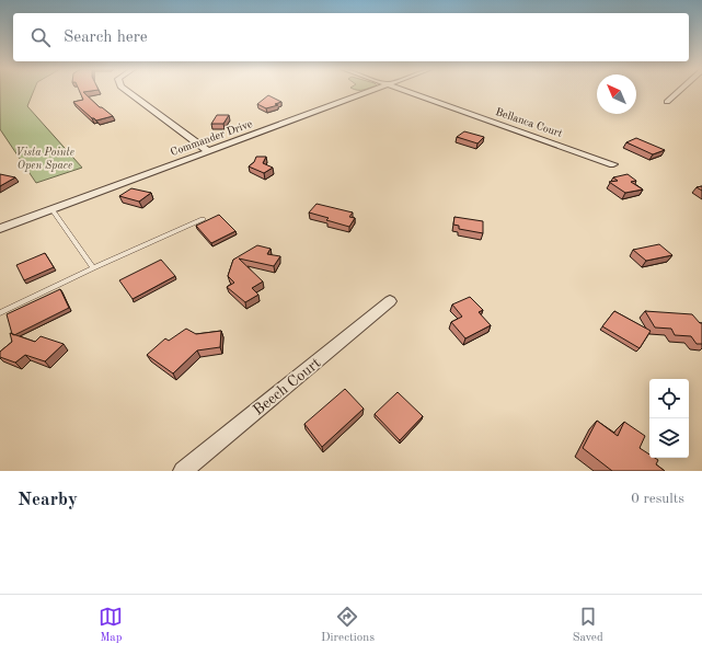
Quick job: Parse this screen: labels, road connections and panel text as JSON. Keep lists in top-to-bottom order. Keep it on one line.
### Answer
{"streets":{"street":["Bellanca Court","Commander Drive","Beech Court"]},"parks":["Vista Pointe Open Space"],"north":"top left","page":{"search":"Search here","heading":["Nearby","0 results"],"nav":["Map","Directions","Saved"]}}
